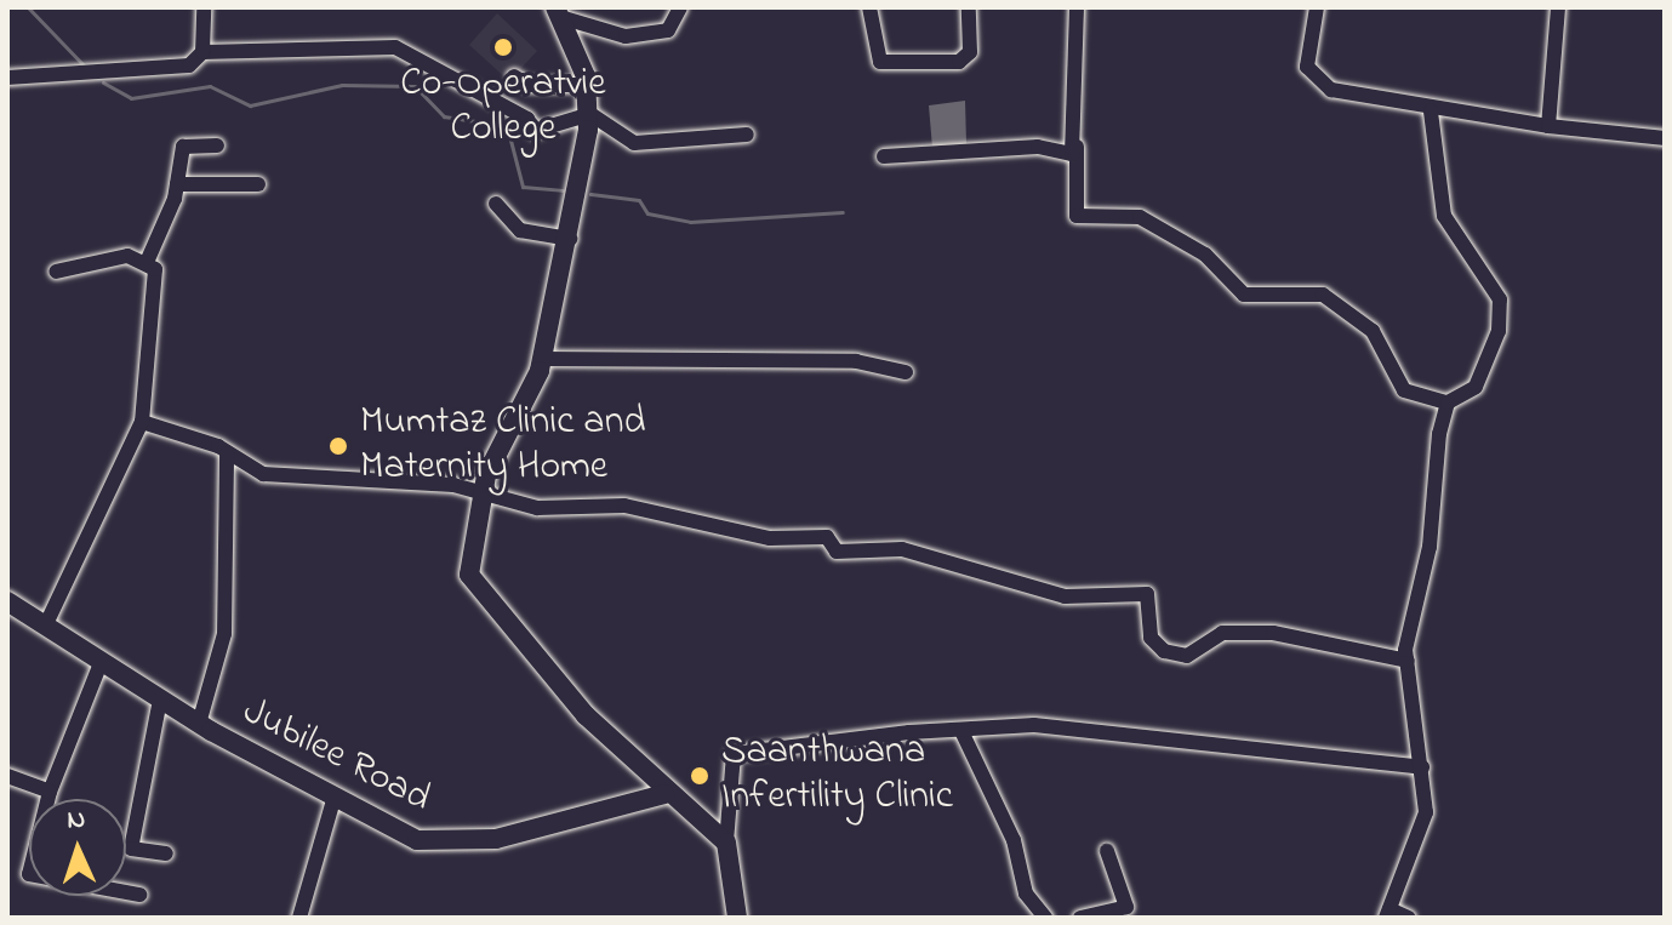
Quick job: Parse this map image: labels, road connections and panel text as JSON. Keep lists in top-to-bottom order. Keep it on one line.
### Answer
{"streets":{"main road":["Jubilee Road"]},"places":["Co-Operatvie College","Mumtaz Clinic and Maternity Home","Saanthwana Infertility Clinic"],"north":"top"}
